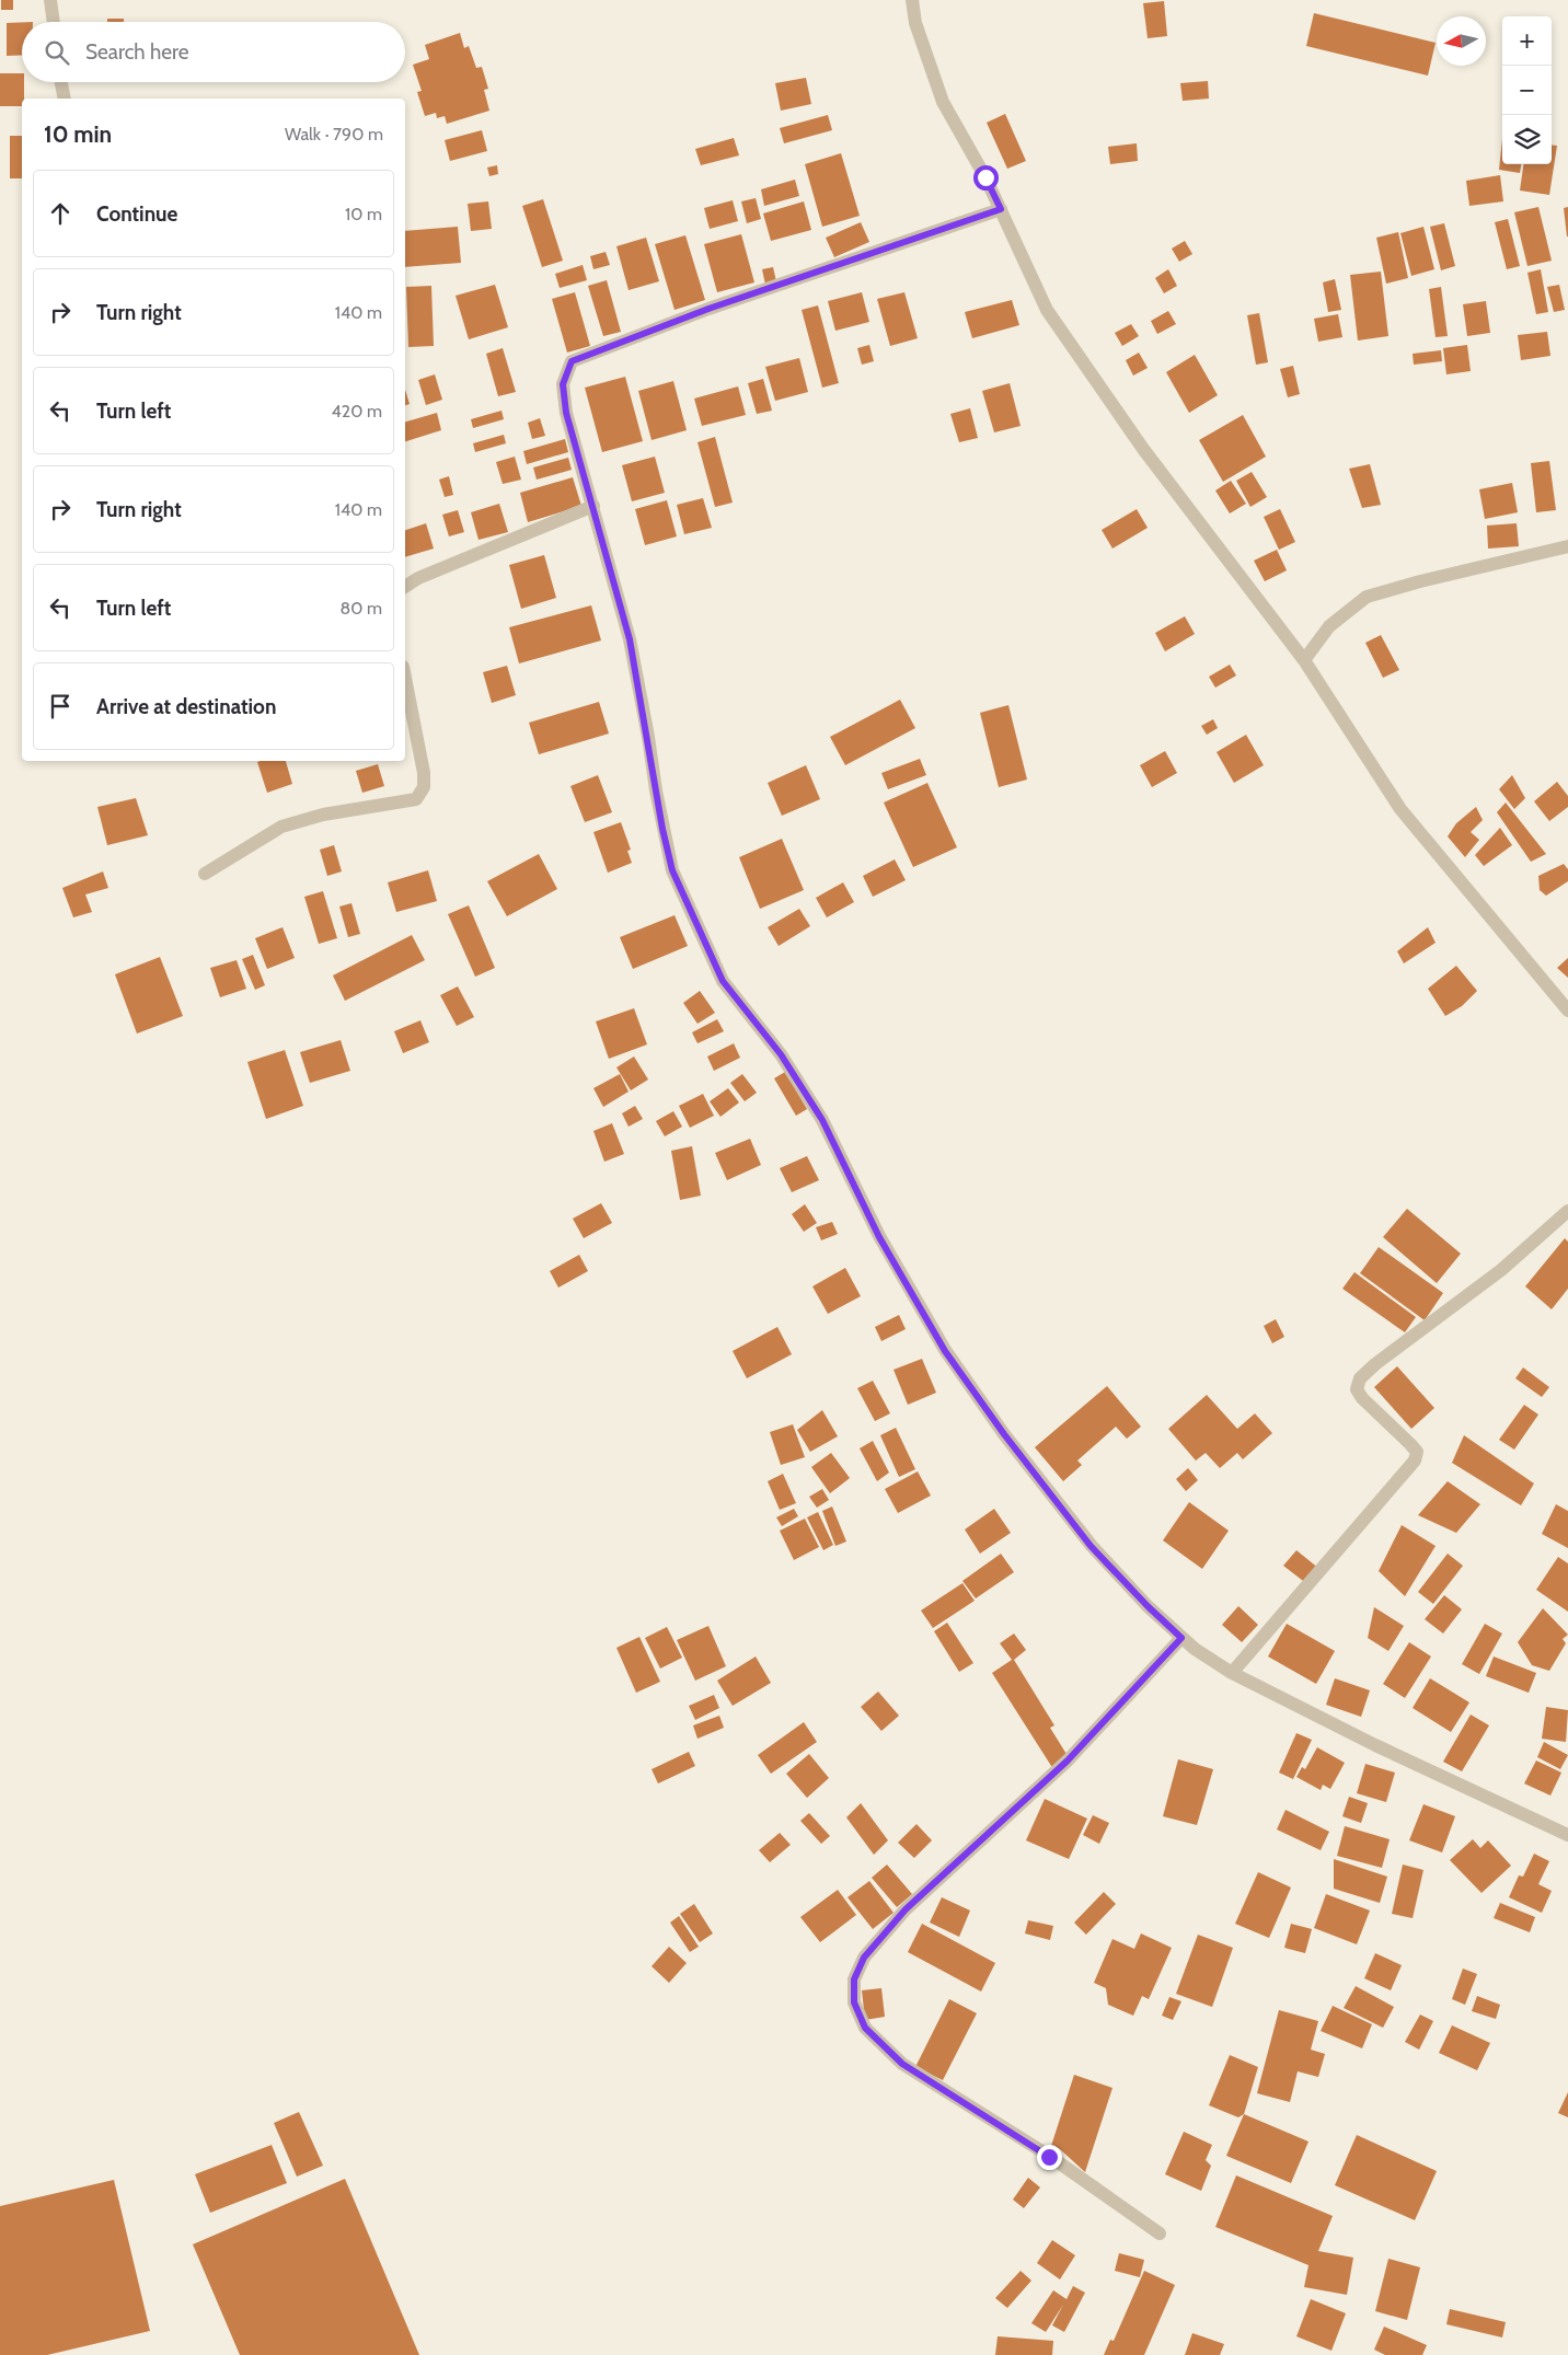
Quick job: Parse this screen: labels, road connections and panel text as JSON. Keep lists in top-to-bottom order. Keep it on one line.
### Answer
{"north":"left","page":{"map_buttons":["+","−"],"search":"Search here","heading":["10 min","Walk · 790 m"],"list":[["Continue","10 m"],["Turn right","140 m"],["Turn left","420 m"],["Turn right","140 m"],["Turn left","80 m"],"Arrive at destination"]}}
